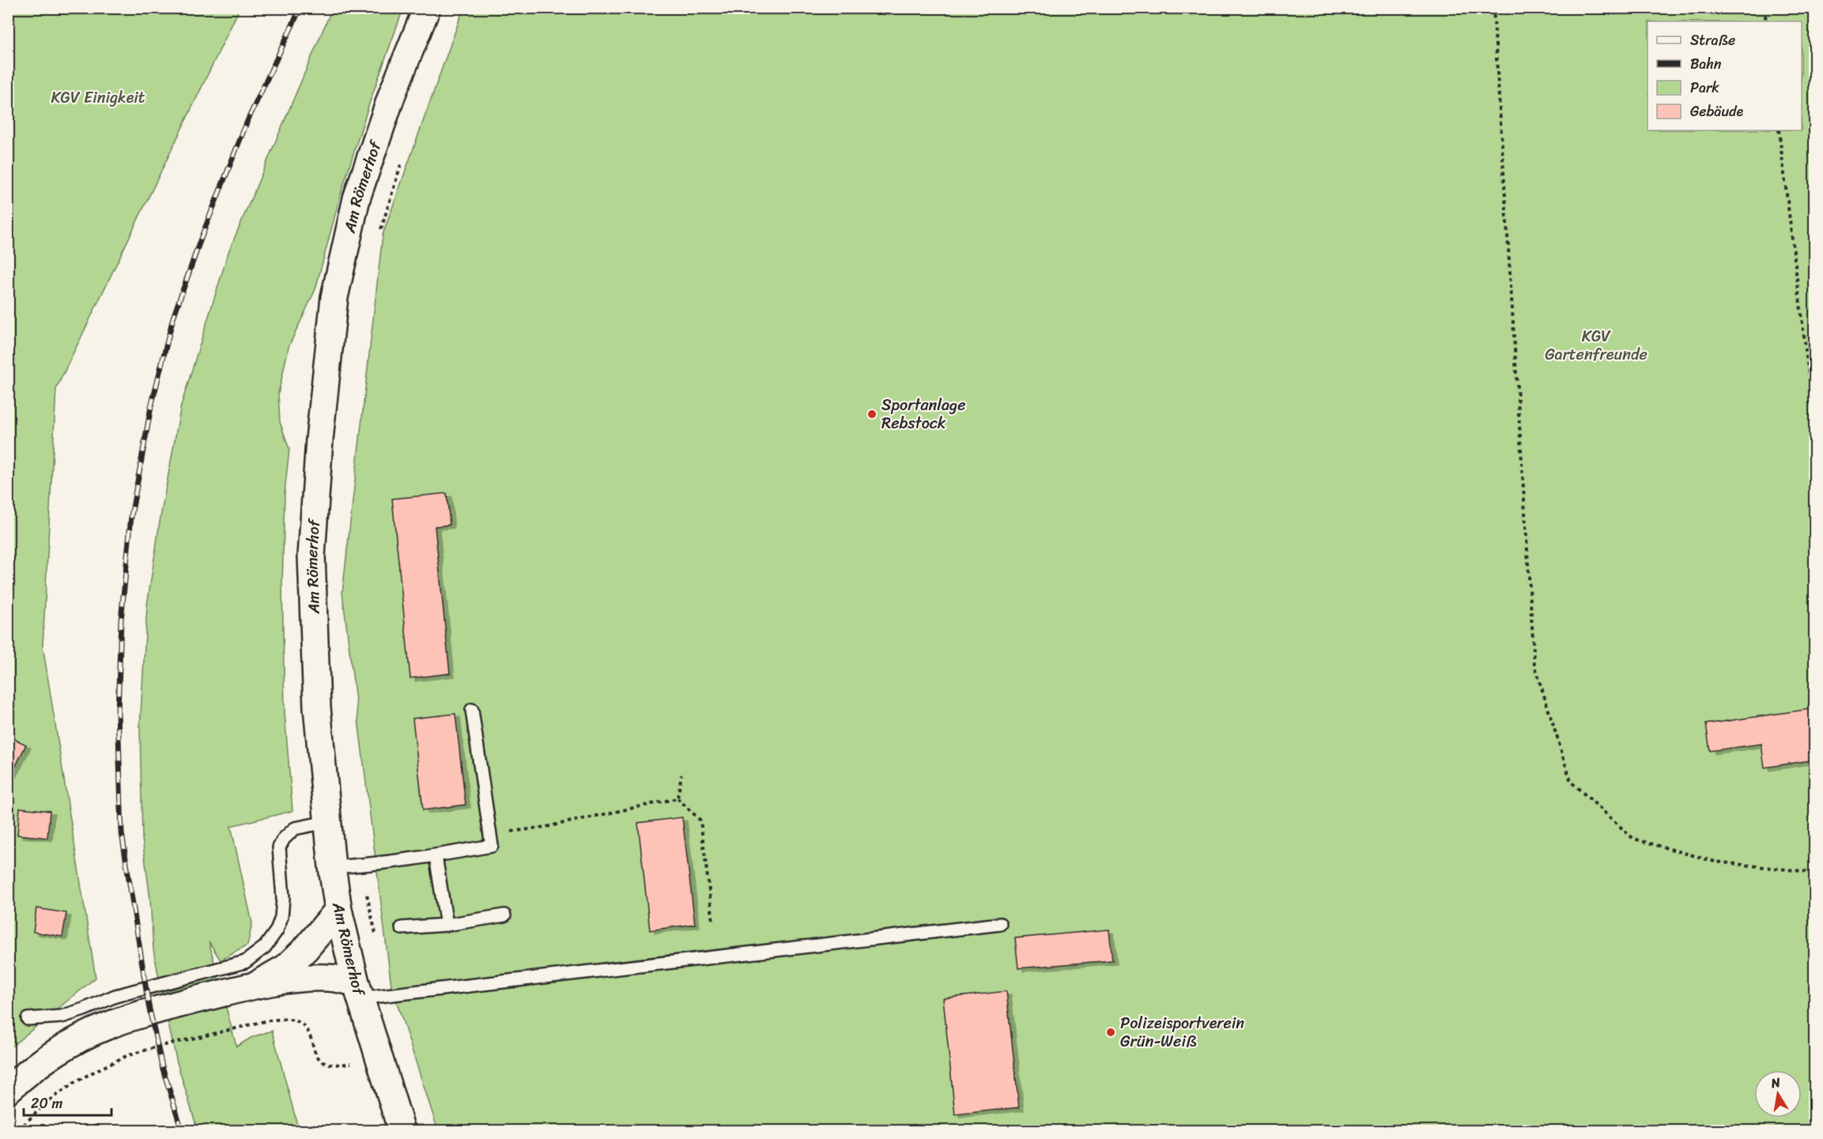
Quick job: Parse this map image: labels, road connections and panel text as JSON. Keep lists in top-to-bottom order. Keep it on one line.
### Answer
{"streets":{"main road":["Am Römerhof"]},"parks":["KGV Einigkeit","KGV Gartenfreunde"],"places":["Sportanlage Rebstock","Polizeisportverein Grün-Weiß"],"legend":["Straße","Bahn","Park","Gebäude"],"scale_bar":"20 m","north":"top"}
